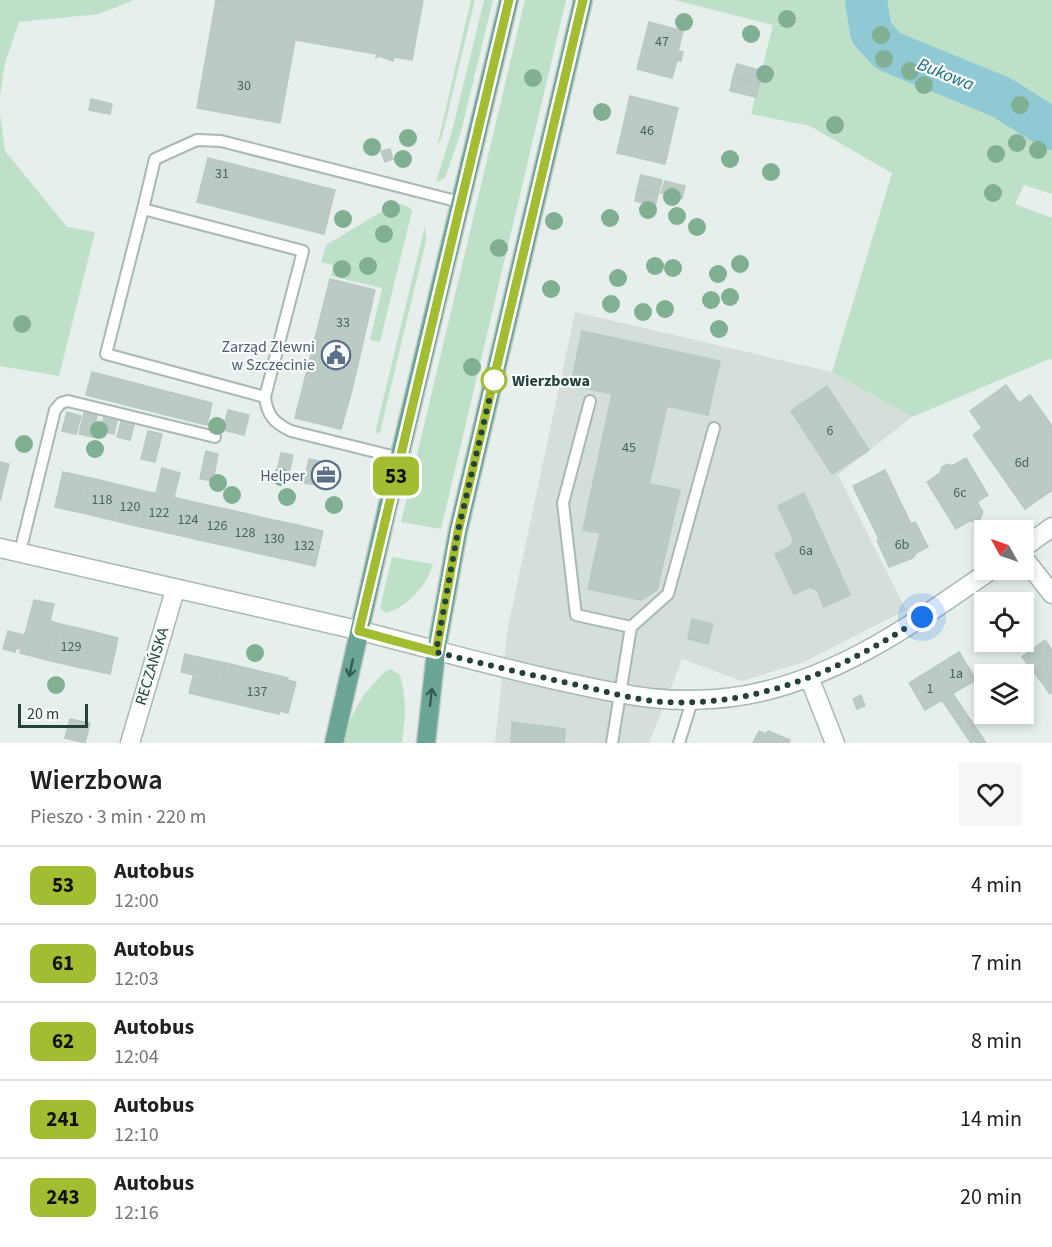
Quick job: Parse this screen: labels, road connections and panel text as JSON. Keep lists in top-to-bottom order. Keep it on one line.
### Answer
{"streets":{"street":["RECZAŃSKA"]},"water":["Bukowa"],"places":{"public building":["Zarząd Zlewni w Szczecinie"],"other":["Wierzbowa"],"office":["Helper"]},"lines":["bus line 53"],"house_numbers":["47","30","46","31","33","6","45","6d","6c","118","120","122","124","126","128","130","6b","132","6a","129","1a","1","137"],"scale_bar":"20 m","north":"top left","page":{"on_map":"53","scale":"20 m","heading":["Wierzbowa","Pieszo · 3 min · 220 m"],"list":[{"mark":"53","name":"Autobus","note":"12:00","value":"4 min"},{"mark":"61","name":"Autobus","note":"12:03","value":"7 min"},{"mark":"62","name":"Autobus","note":"12:04","value":"8 min"},{"mark":"241","name":"Autobus","note":"12:10","value":"14 min"},{"mark":"243","name":"Autobus","note":"12:16","value":"20 min"}]}}
